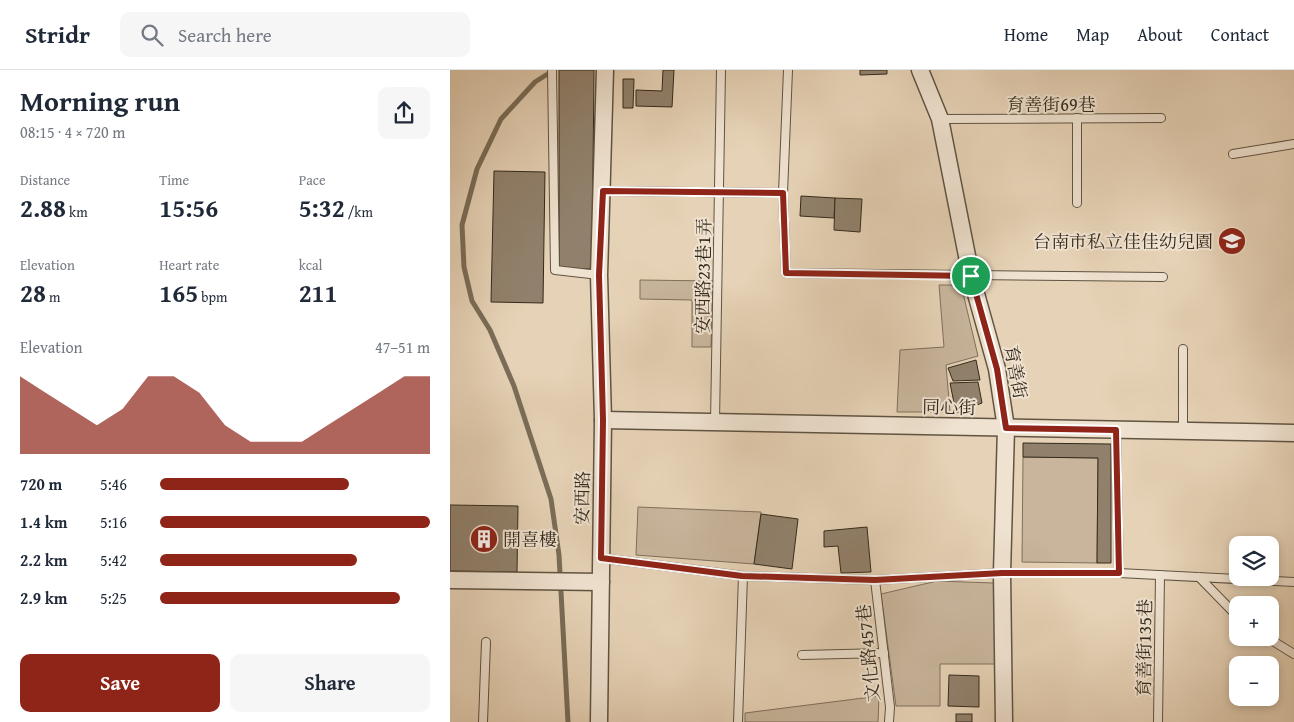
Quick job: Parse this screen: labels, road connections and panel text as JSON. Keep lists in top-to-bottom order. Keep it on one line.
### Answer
{"streets":{"street":["育善街","同心街","安西路"],"lane":["育善街69巷","安西路23巷1弄","育善街135巷","文化路457巷"]},"crossings":[["育善街69巷","育善街"],["安西路23巷1弄","同心街"],["育善街","同心街"],["育善街","育善街135巷"],["同心街","安西路"],["安西路","育善街135巷"],["育善街135巷","文化路457巷"]],"places":{"school or university":["台南市私立佳佳幼兒園"],"building":["開喜樓"]},"page":{"header":"Stridr","search":"Search here","nav":["Home","Map","About","Contact"],"heading":["Morning run","08:15 · 4 × 720 m"],"stats":[["Distance","2.88 km"],["Time","15:56"],["Pace","5:32 /km"],["Elevation","28 m"],["Heart rate","165 bpm"],["kcal","211"]],"chart":["Elevation","47–51 m"],"list":[{"name":"720 m","note":"5:46"},{"name":"1.4 km","note":"5:16"},{"name":"2.2 km","note":"5:42"},{"name":"2.9 km","note":"5:25"}],"map_buttons":["+","−"],"buttons":["Save","Share"]}}
